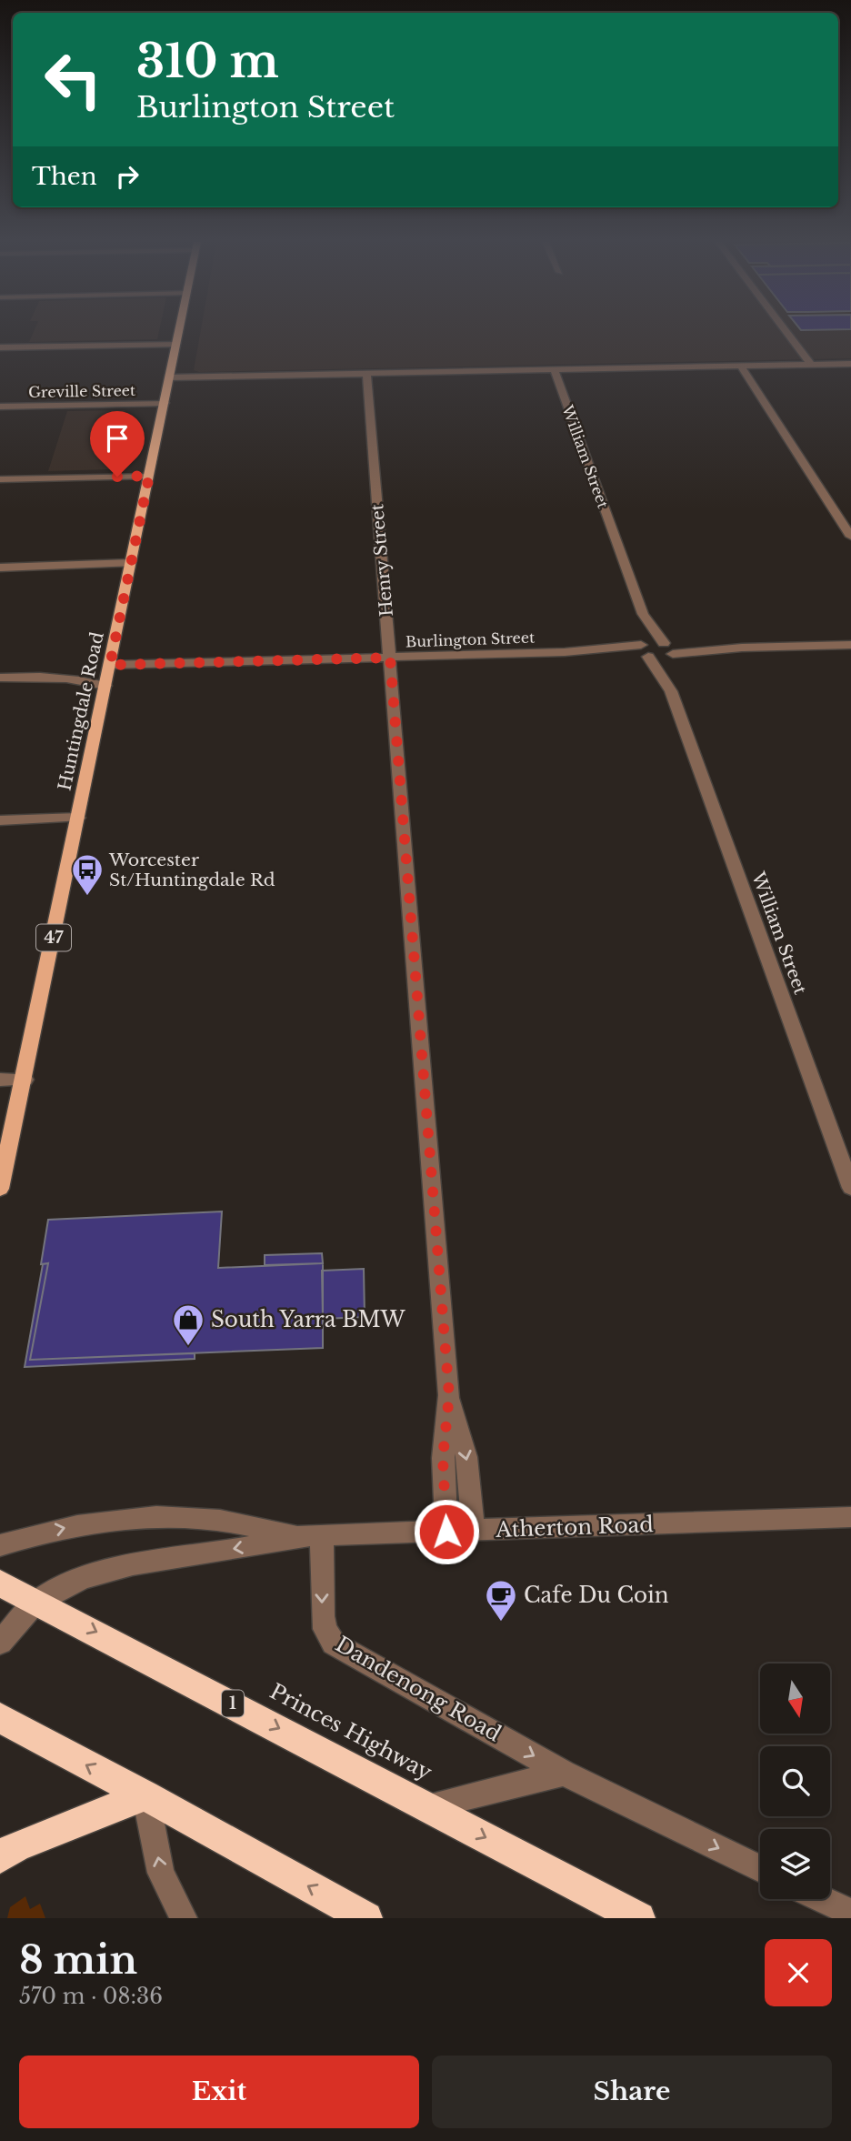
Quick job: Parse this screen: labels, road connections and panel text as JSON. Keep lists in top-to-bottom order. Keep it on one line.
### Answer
{"streets":{"highway":["1","Princes Highway"],"main road":["Huntingdale Road","47"],"street":["Greville Street","William Street","Henry Street","Burlington Street","Atherton Road","Dandenong Road"]},"crossings":[["Greville Street","Huntingdale Road"],["William Street","Burlington Street"],["Henry Street","Burlington Street"],["Henry Street","Atherton Road"],["Burlington Street","Huntingdale Road"],["Atherton Road","Dandenong Road"],["Atherton Road","Princes Highway"]],"one_way":["Dandenong Road"],"places":{"bus stop":["Worcester St/Huntingdale Rd"],"shop":["South Yarra BMW"],"cafe":["Cafe Du Coin"]},"north":"bottom","page":{"turn":["310 m","Burlington Street"],"then":"Then","heading":["8 min","570 m · 08:36"],"buttons":["Exit","Share"]}}
